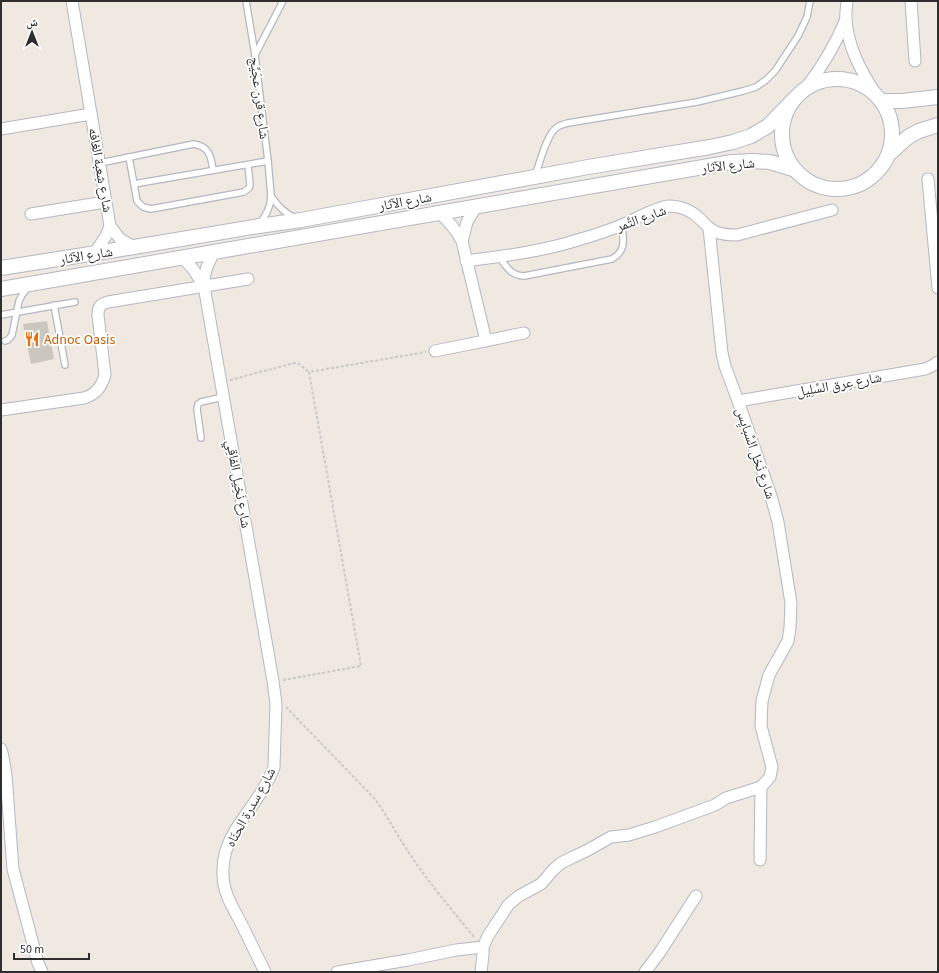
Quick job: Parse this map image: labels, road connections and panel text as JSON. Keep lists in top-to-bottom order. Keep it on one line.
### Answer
{"streets":{"street":["شارع الآثار","شارع شِعبة الغافه","شارع التَّمر","شارع عِرق السِّلِيل","شارع نَخل السِّبايِس","شارع نَخِيل الفاقِي","شارع سدرة الحنّاه"],"lane":["شارع قرن عجَيِّج"]},"crossings":[["شارع قرن عجَيِّج","شارع الآثار"],["شارع الآثار","شارع شِعبة الغافه"],["شارع الآثار","شارع نَخِيل الفاقِي"],["شارع التَّمر","شارع نَخل السِّبايِس"],["شارع عِرق السِّلِيل","شارع نَخل السِّبايِس"],["شارع نَخِيل الفاقِي","شارع سدرة الحنّاه"]],"places":{"restaurant":["Adnoc Oasis"]},"scale_bar":"50 m","north":"top"}
